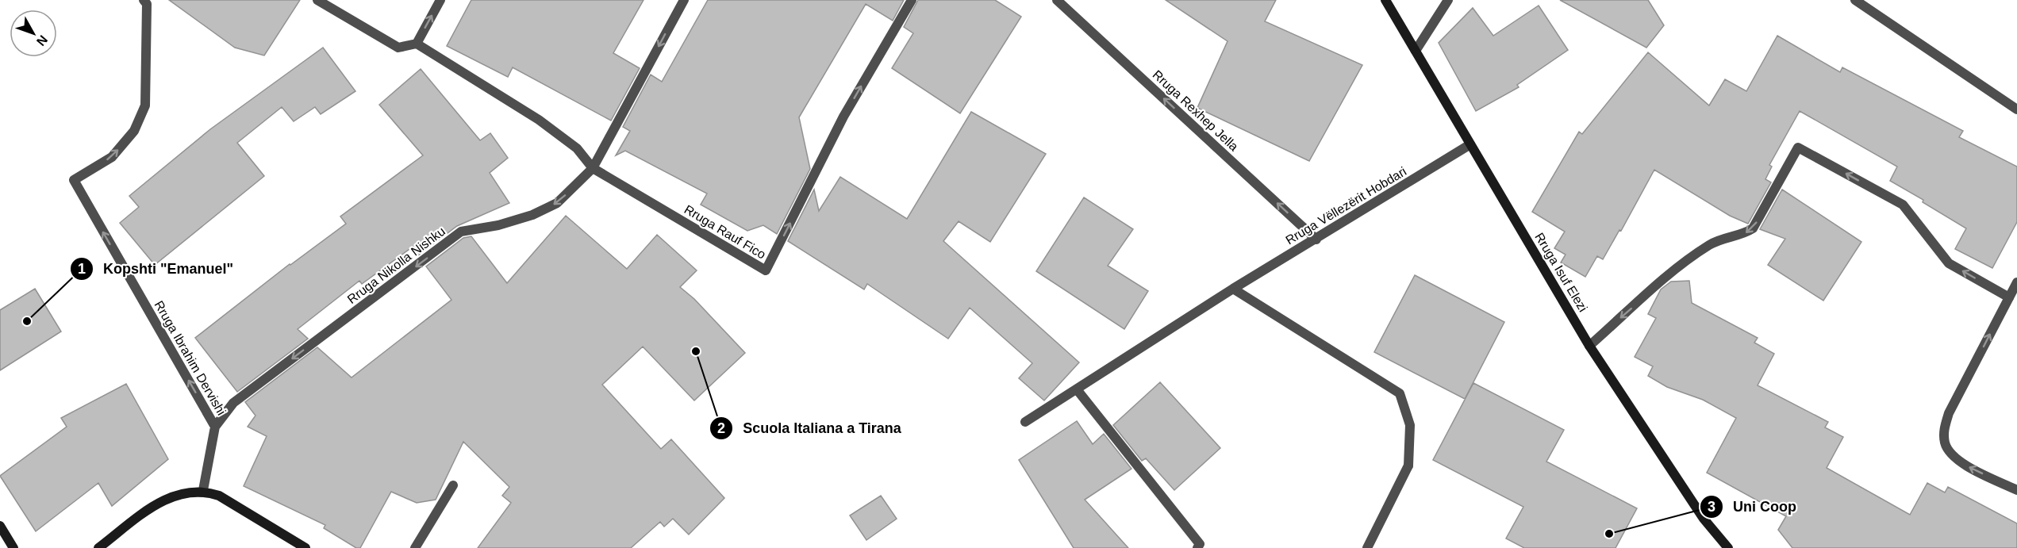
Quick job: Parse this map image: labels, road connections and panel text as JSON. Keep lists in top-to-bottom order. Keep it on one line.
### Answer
{"streets":{"main road":["Rruga Isuf Elezi"],"street":["Rruga Rexhep Jella","Rruga Vëllezërit Hobdari","Rruga Rauf Fico","Rruga Nikolla Nishku","Rruga Ibrahim Dervishi"]},"crossings":[["Rruga Rexhep Jella","Rruga Vëllezërit Hobdari"],["Rruga Vëllezërit Hobdari","Rruga Isuf Elezi"],["Rruga Rauf Fico","Rruga Nikolla Nishku"],["Rruga Nikolla Nishku","Rruga Ibrahim Dervishi"]],"one_way":["Rruga Rexhep Jella","Rruga Nikolla Nishku","Rruga Ibrahim Dervishi"],"places":["Kopshti \"Emanuel\"","Scuola Italiana a Tirana","Uni Coop"],"north":"bottom right"}
